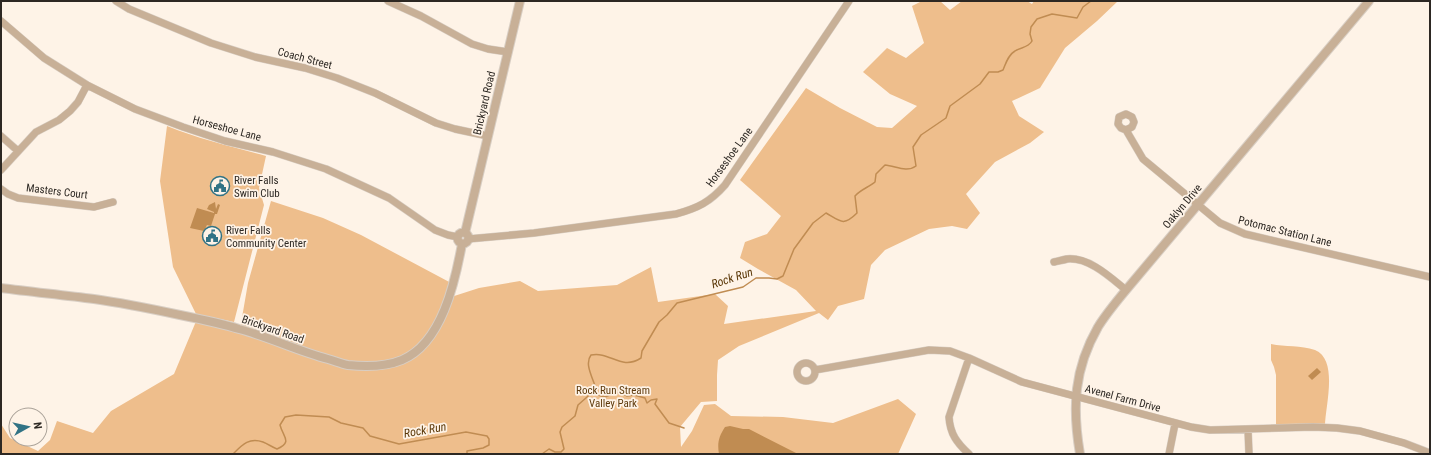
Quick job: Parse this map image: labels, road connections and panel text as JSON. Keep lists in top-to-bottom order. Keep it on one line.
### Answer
{"streets":{"street":["Coach Street","Brickyard Road","Horseshoe Lane","Masters Court","Oaklyn Drive","Potomac Station Lane","Avenel Farm Drive"]},"crossings":[["Coach Street","Brickyard Road"],["Brickyard Road","Horseshoe Lane"],["Oaklyn Drive","Potomac Station Lane"],["Oaklyn Drive","Avenel Farm Drive"]],"water":["Rock Run"],"parks":["Rock Run Stream Valley Park"],"places":{"public building":["River Falls Swim Club","River Falls Community Center"]},"north":"right"}
